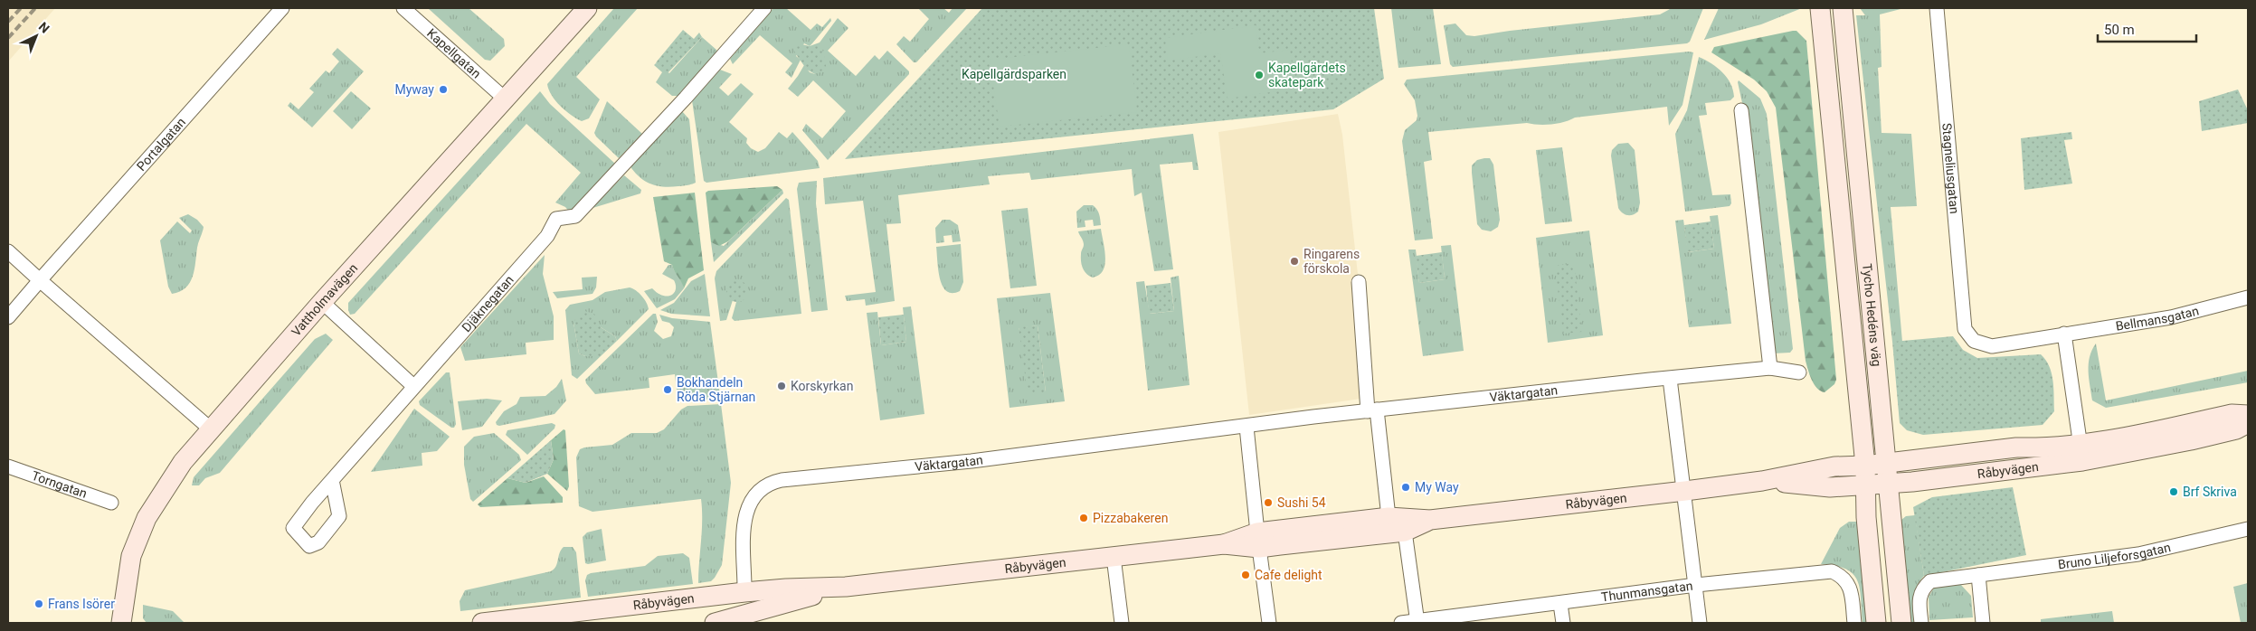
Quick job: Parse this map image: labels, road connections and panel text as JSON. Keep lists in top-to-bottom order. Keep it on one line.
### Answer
{"streets":{"main road":["Vattholmavägen","Tycho Hedéns väg","Råbyvägen"],"street":["Kapellgatan","Portalgatan","Stagneliusgatan","Djäknegatan","Bellmansgatan","Väktargatan","Torngatan","Bruno Liljeforsgatan","Thunmansgatan"]},"crossings":[["Kapellgatan","Vattholmavägen"],["Stagneliusgatan","Bellmansgatan"],["Tycho Hedéns väg","Råbyvägen"],["Väktargatan","Råbyvägen"]],"parks":["Kapellgärdsparken"],"places":["Kapellgärdets skatepark","Myway","Ringarens förskola","Korskyrkan","Bokhandeln Röda Stjärnan","My Way","Brf Skriva","Sushi 54","Pizzabakeren","Cafe delight","Frans Isörer"],"scale_bar":"50 m","north":"top right"}
